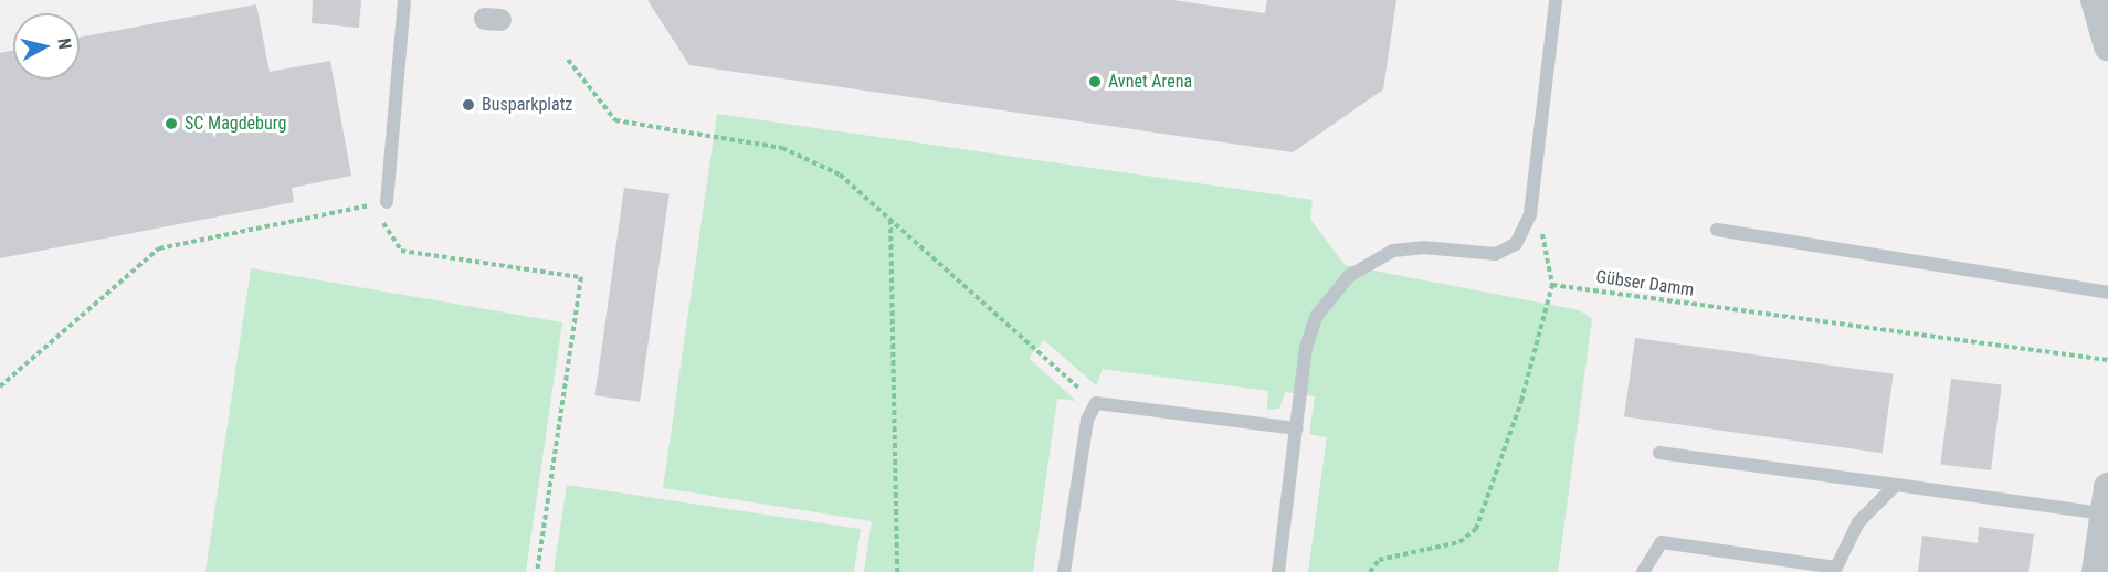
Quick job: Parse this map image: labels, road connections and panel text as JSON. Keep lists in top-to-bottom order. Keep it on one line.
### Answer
{"streets":{"path":["Gübser Damm"]},"places":["Avnet Arena","Busparkplatz","SC Magdeburg"],"north":"right"}
